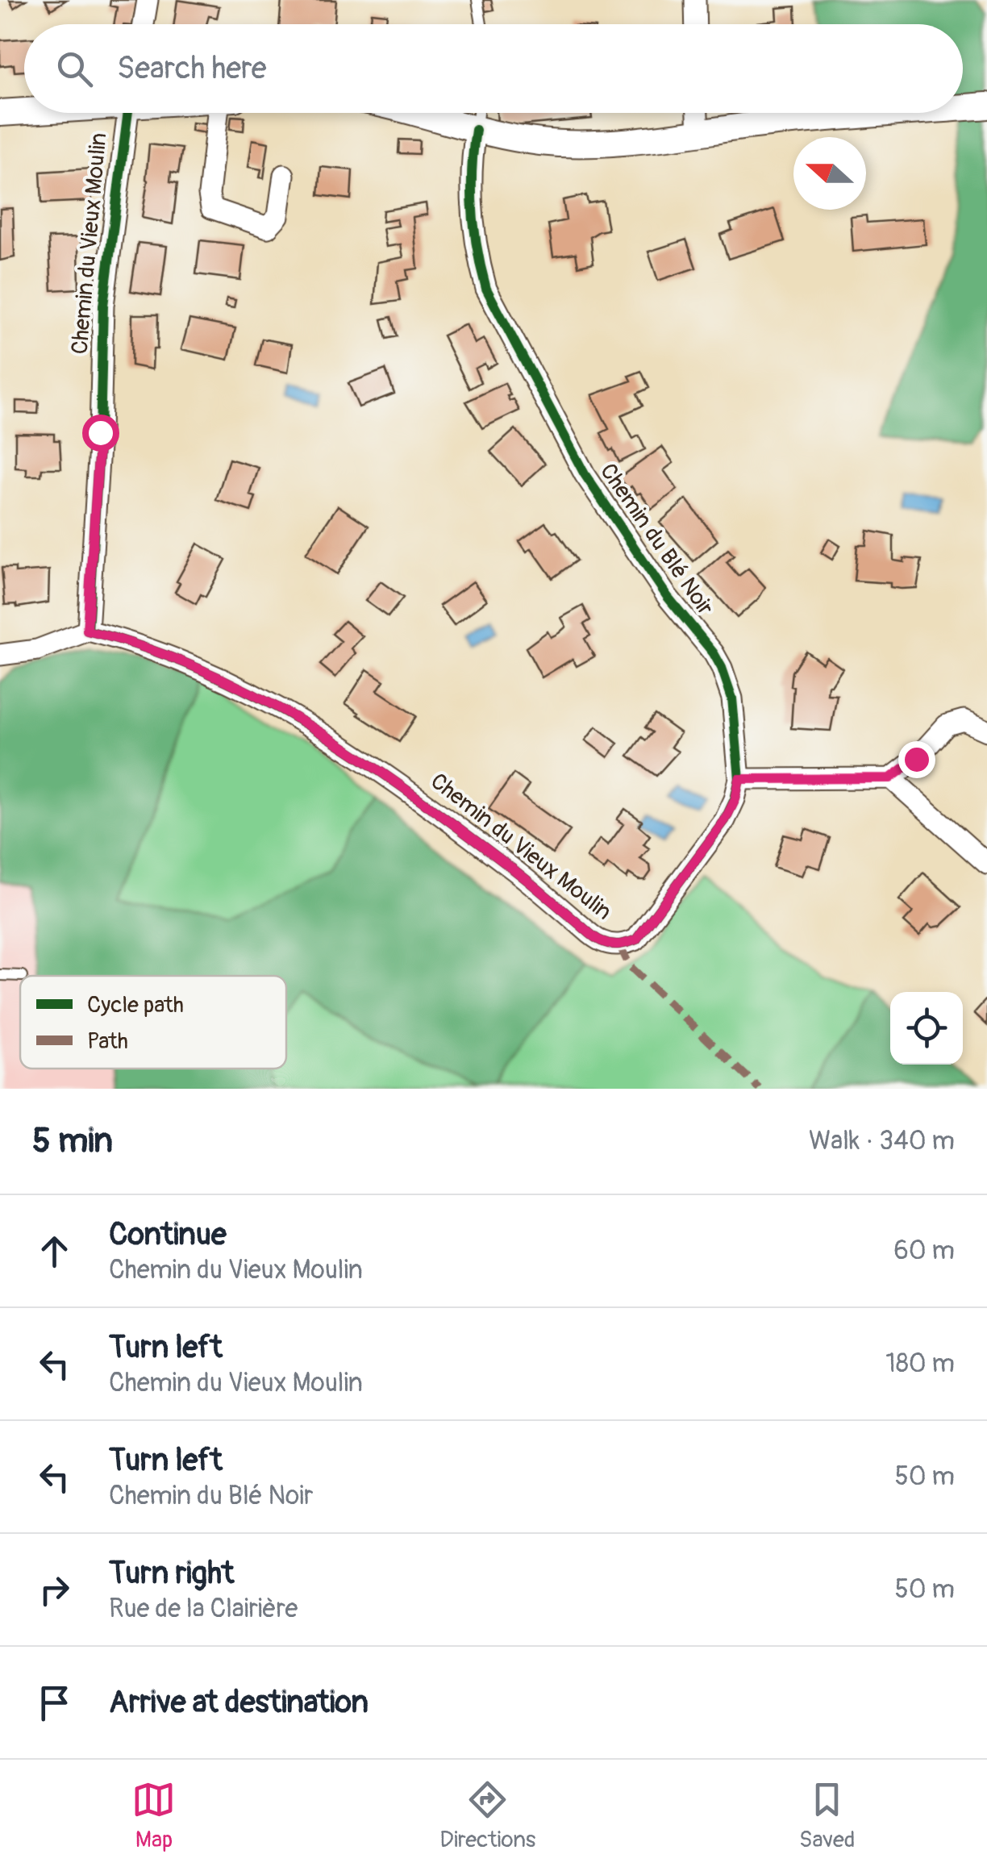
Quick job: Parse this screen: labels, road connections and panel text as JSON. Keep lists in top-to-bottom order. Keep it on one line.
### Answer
{"streets":{"street":["Chemin du Vieux Moulin","Chemin du Blé Noir"]},"crossings":[["Chemin du Vieux Moulin","Chemin du Blé Noir"]],"legend":["Cycle path","Path"],"north":"left","page":{"search":"Search here","heading":["5 min","Walk · 340 m"],"list":[["Continue","Chemin du Vieux Moulin","60 m"],["Turn left","Chemin du Vieux Moulin","180 m"],["Turn left","Chemin du Blé Noir","50 m"],["Turn right","Rue de la Clairière","50 m"],"Arrive at destination"],"nav":["Map","Directions","Saved"]}}
